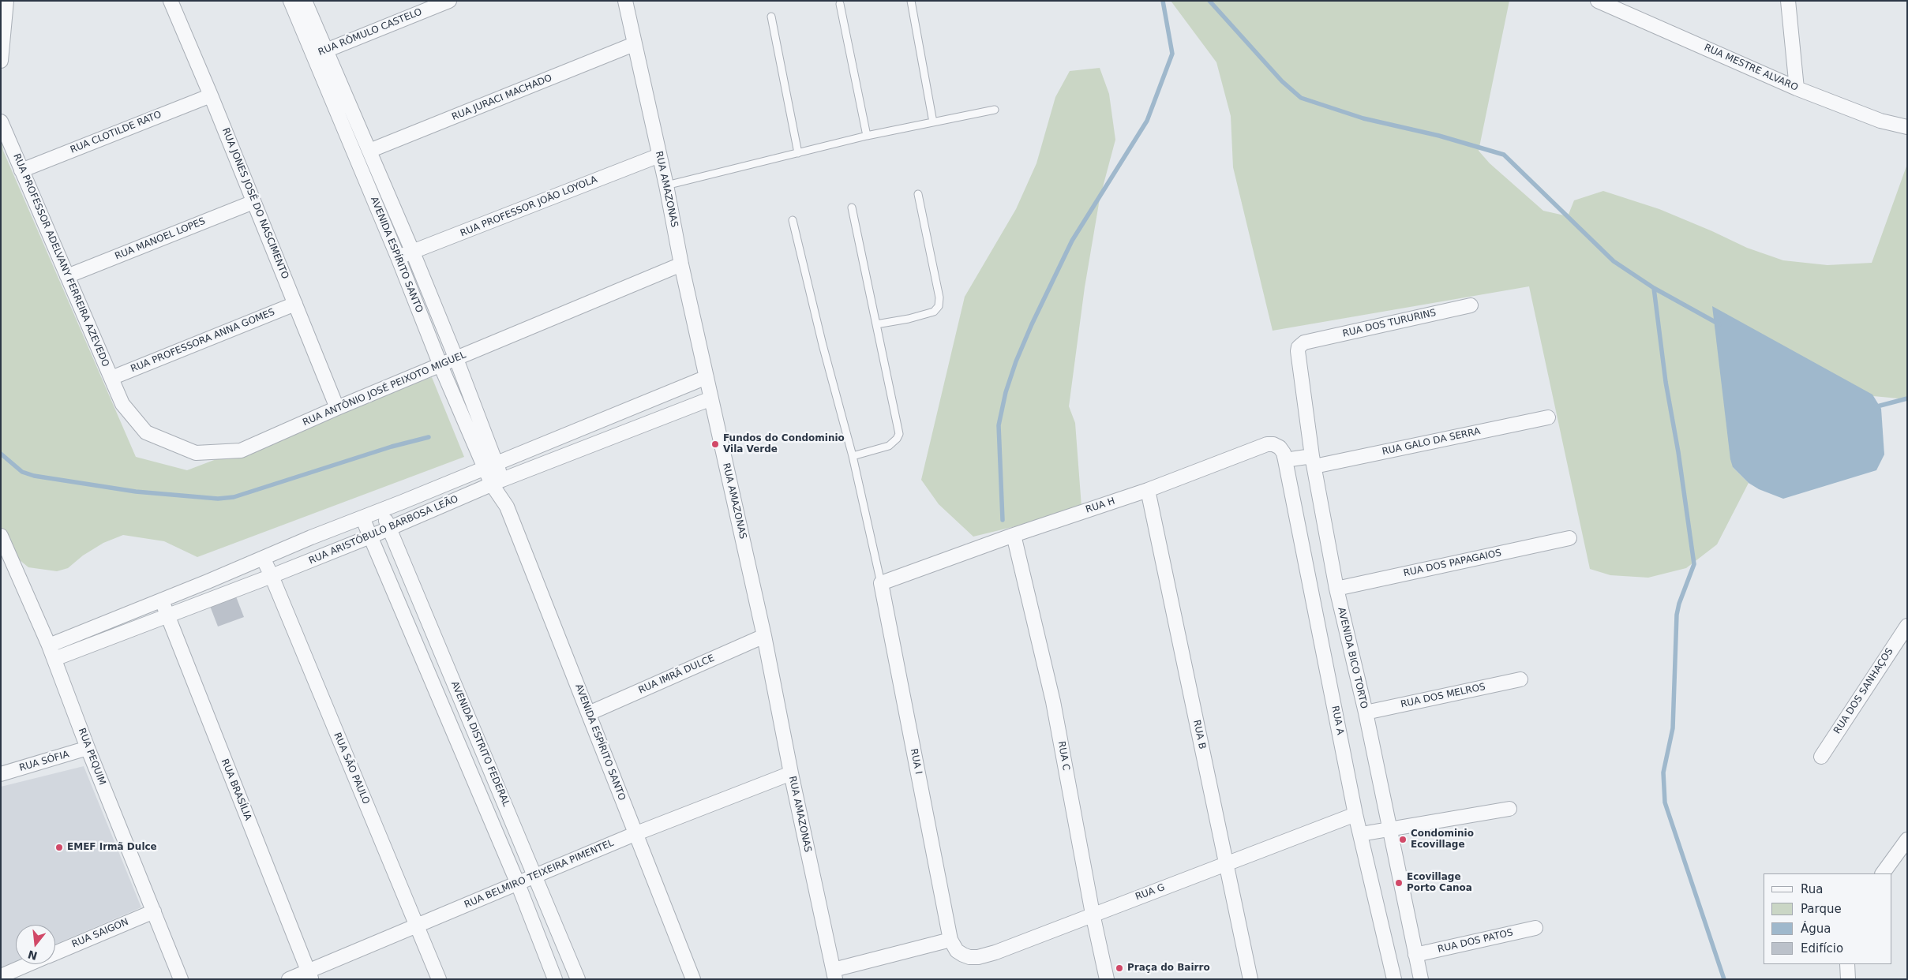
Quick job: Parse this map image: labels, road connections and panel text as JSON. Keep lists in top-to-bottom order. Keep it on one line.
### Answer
{"streets":{"street":["RUA RÔMULO CASTELO","RUA MESTRE ALVARO","RUA JURACI MACHADO","RUA CLOTILDE RATO","RUA AMAZONAS","RUA JONES JOSÉ DO NASCIMENTO","RUA PROFESSOR JOÃO LOYOLA","RUA MANOEL LOPES","AVENIDA ESPÍRITO SANTO","RUA PROFESSOR ADELVANY FERREIRA AZEVEDO","RUA DOS TURURINS","RUA PROFESSORA ANNA GOMES","RUA ANTÔNIO JOSÉ PEIXOTO MIGUEL","RUA GALO DA SERRA","RUA H","RUA ARISTÓBULO BARBOSA LEÃO","RUA DOS PAPAGAIOS","AVENIDA BICO TORTO","RUA IMRÃ DULCE","RUA DOS SANHAÇOS","RUA DOS MELROS","RUA A","RUA B","AVENIDA DISTRITO FEDERAL","RUA C","RUA PEQUIM","RUA SÓFIA","RUA I","RUA SÃO PAULO","RUA BRASÍLIA","RUA BELMIRO TEIXEIRA PIMENTEL","RUA G","RUA SAIGON","RUA DOS PATOS"]},"crossings":[["RUA RÔMULO CASTELO","AVENIDA ESPÍRITO SANTO"],["RUA JURACI MACHADO","RUA AMAZONAS"],["RUA JURACI MACHADO","AVENIDA ESPÍRITO SANTO"],["RUA CLOTILDE RATO","RUA JONES JOSÉ DO NASCIMENTO"],["RUA CLOTILDE RATO","RUA PROFESSOR ADELVANY FERREIRA AZEVEDO"],["RUA AMAZONAS","RUA PROFESSOR JOÃO LOYOLA"],["RUA AMAZONAS","RUA ANTÔNIO JOSÉ PEIXOTO MIGUEL"],["RUA AMAZONAS","RUA ARISTÓBULO BARBOSA LEÃO"],["RUA AMAZONAS","RUA IMRÃ DULCE"],["RUA AMAZONAS","RUA BELMIRO TEIXEIRA PIMENTEL"],["RUA JONES JOSÉ DO NASCIMENTO","RUA MANOEL LOPES"],["RUA JONES JOSÉ DO NASCIMENTO","RUA PROFESSORA ANNA GOMES"],["RUA JONES JOSÉ DO NASCIMENTO","RUA ANTÔNIO JOSÉ PEIXOTO MIGUEL"],["RUA PROFESSOR JOÃO LOYOLA","AVENIDA ESPÍRITO SANTO"],["RUA MANOEL LOPES","RUA PROFESSOR ADELVANY FERREIRA AZEVEDO"],["AVENIDA ESPÍRITO SANTO","RUA ANTÔNIO JOSÉ PEIXOTO MIGUEL"],["AVENIDA ESPÍRITO SANTO","RUA ARISTÓBULO BARBOSA LEÃO"],["AVENIDA ESPÍRITO SANTO","RUA IMRÃ DULCE"],["AVENIDA ESPÍRITO SANTO","RUA BELMIRO TEIXEIRA PIMENTEL"],["RUA PROFESSOR ADELVANY FERREIRA AZEVEDO","RUA PROFESSORA ANNA GOMES"],["RUA PROFESSOR ADELVANY FERREIRA AZEVEDO","RUA ANTÔNIO JOSÉ PEIXOTO MIGUEL"],["RUA DOS TURURINS","AVENIDA BICO TORTO"],["RUA PROFESSORA ANNA GOMES","RUA ANTÔNIO JOSÉ PEIXOTO MIGUEL"],["RUA GALO DA SERRA","AVENIDA BICO TORTO"],["RUA H","RUA A"],["RUA H","RUA B"],["RUA H","RUA C"],["RUA H","RUA I"],["RUA ARISTÓBULO BARBOSA LEÃO","AVENIDA DISTRITO FEDERAL"],["RUA ARISTÓBULO BARBOSA LEÃO","RUA PEQUIM"],["RUA ARISTÓBULO BARBOSA LEÃO","RUA SÃO PAULO"],["RUA ARISTÓBULO BARBOSA LEÃO","RUA BRASÍLIA"],["RUA DOS PAPAGAIOS","AVENIDA BICO TORTO"],["AVENIDA BICO TORTO","RUA DOS MELROS"],["AVENIDA BICO TORTO","RUA DOS PATOS"],["RUA A","RUA G"],["RUA B","RUA G"],["AVENIDA DISTRITO FEDERAL","RUA BELMIRO TEIXEIRA PIMENTEL"],["RUA C","RUA G"],["RUA PEQUIM","RUA SÓFIA"],["RUA PEQUIM","RUA SAIGON"],["RUA I","RUA G"],["RUA SÃO PAULO","RUA BELMIRO TEIXEIRA PIMENTEL"],["RUA BRASÍLIA","RUA BELMIRO TEIXEIRA PIMENTEL"]],"places":["Fundos do Condominio Vila Verde","Condominio Ecovillage","EMEF Irmã Dulce","Ecovillage Porto Canoa","Praça do Bairro"],"legend":["Rua","Parque","Água","Edifício"],"north":"bottom"}
